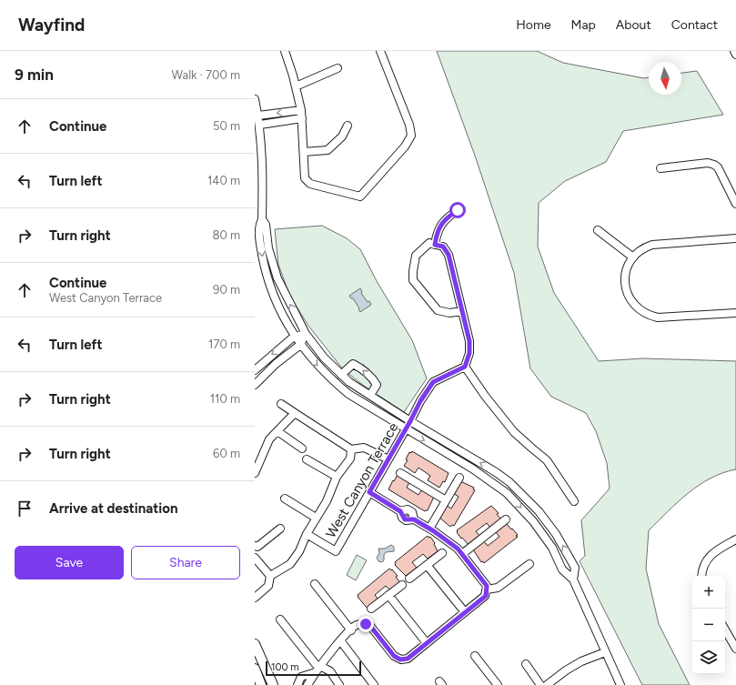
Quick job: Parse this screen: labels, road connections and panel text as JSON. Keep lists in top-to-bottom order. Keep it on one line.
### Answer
{"streets":{"street":["West Canyon Terrace"]},"scale_bar":"100 m","north":"bottom","page":{"header":"Wayfind","nav":["Home","Map","About","Contact"],"heading":["9 min","Walk · 700 m"],"list":[["Continue","50 m"],["Turn left","140 m"],["Turn right","80 m"],["Continue","West Canyon Terrace","90 m"],["Turn left","170 m"],["Turn right","110 m"],["Turn right","60 m"],"Arrive at destination"],"buttons":["Save","Share"],"map_buttons":["+","−"],"scale":"100 m"}}
